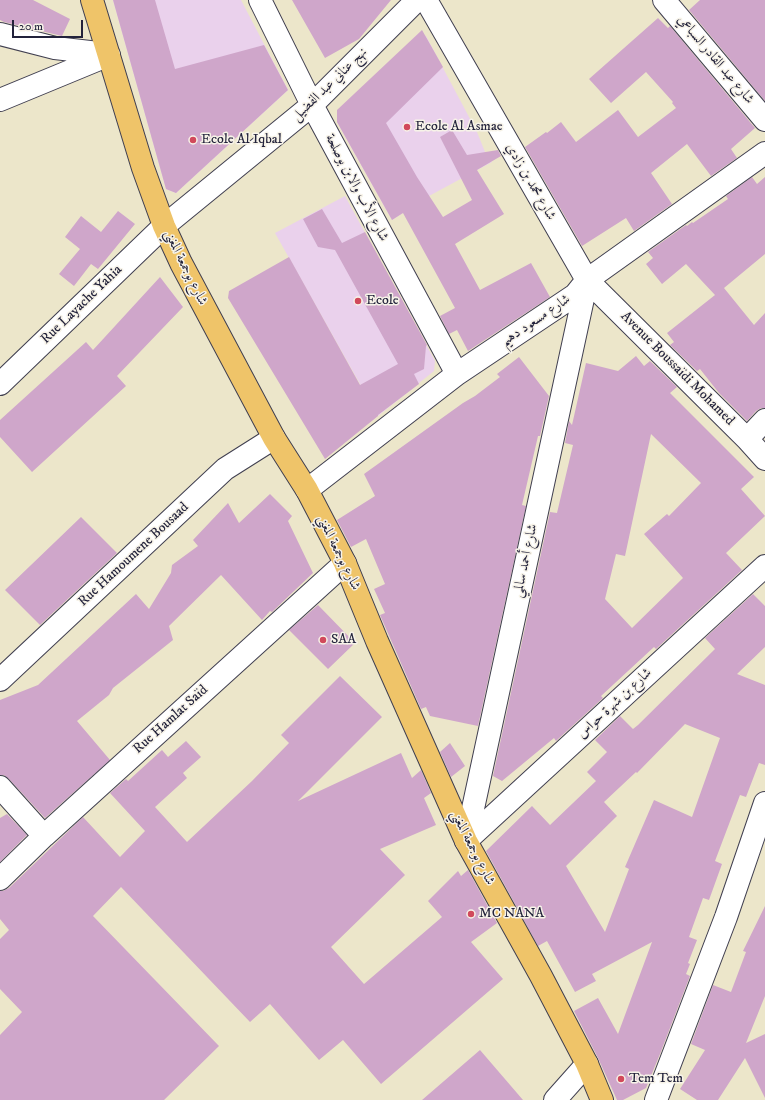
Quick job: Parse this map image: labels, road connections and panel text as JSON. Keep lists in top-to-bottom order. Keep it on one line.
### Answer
{"streets":{"main road":["شارع بوجمعة المغني"],"street":["شارع عبد القادر السباعي","نهج عناني عبد الفضيل","شارع محمد بن زادي","شارع الأب والابن بوصلحة","Rue Layache Yahia","شارع مسعود دهيم","Avenue Boussaïdi Mohamed","Rue Hamoumene Bousaad","شارع أحمد سالمي","شارع بن شهرة حواس","Rue Hamlat Saïd"]},"crossings":[["نهج عناني عبد الفضيل","شارع الأب والابن بوصلحة"],["نهج عناني عبد الفضيل","شارع بوجمعة المغني"],["نهج عناني عبد الفضيل","Rue Layache Yahia"],["شارع محمد بن زادي","شارع مسعود دهيم"],["شارع محمد بن زادي","Avenue Boussaïdi Mohamed"],["شارع محمد بن زادي","شارع أحمد سالمي"],["شارع الأب والابن بوصلحة","شارع مسعود دهيم"],["شارع بوجمعة المغني","Rue Layache Yahia"],["شارع بوجمعة المغني","شارع مسعود دهيم"],["شارع بوجمعة المغني","Rue Hamoumene Bousaad"],["شارع بوجمعة المغني","شارع أحمد سالمي"],["شارع بوجمعة المغني","شارع بن شهرة حواس"],["شارع بوجمعة المغني","Rue Hamlat Saïd"],["شارع مسعود دهيم","Avenue Boussaïdi Mohamed"],["شارع مسعود دهيم","شارع أحمد سالمي"],["Avenue Boussaïdi Mohamed","شارع أحمد سالمي"],["شارع أحمد سالمي","شارع بن شهرة حواس"]],"places":["Ecole Al Asmae","Ecole Al Iqbal","Ecole","SAA","MC NANA","Tem Tem"],"scale_bar":"20 m"}
